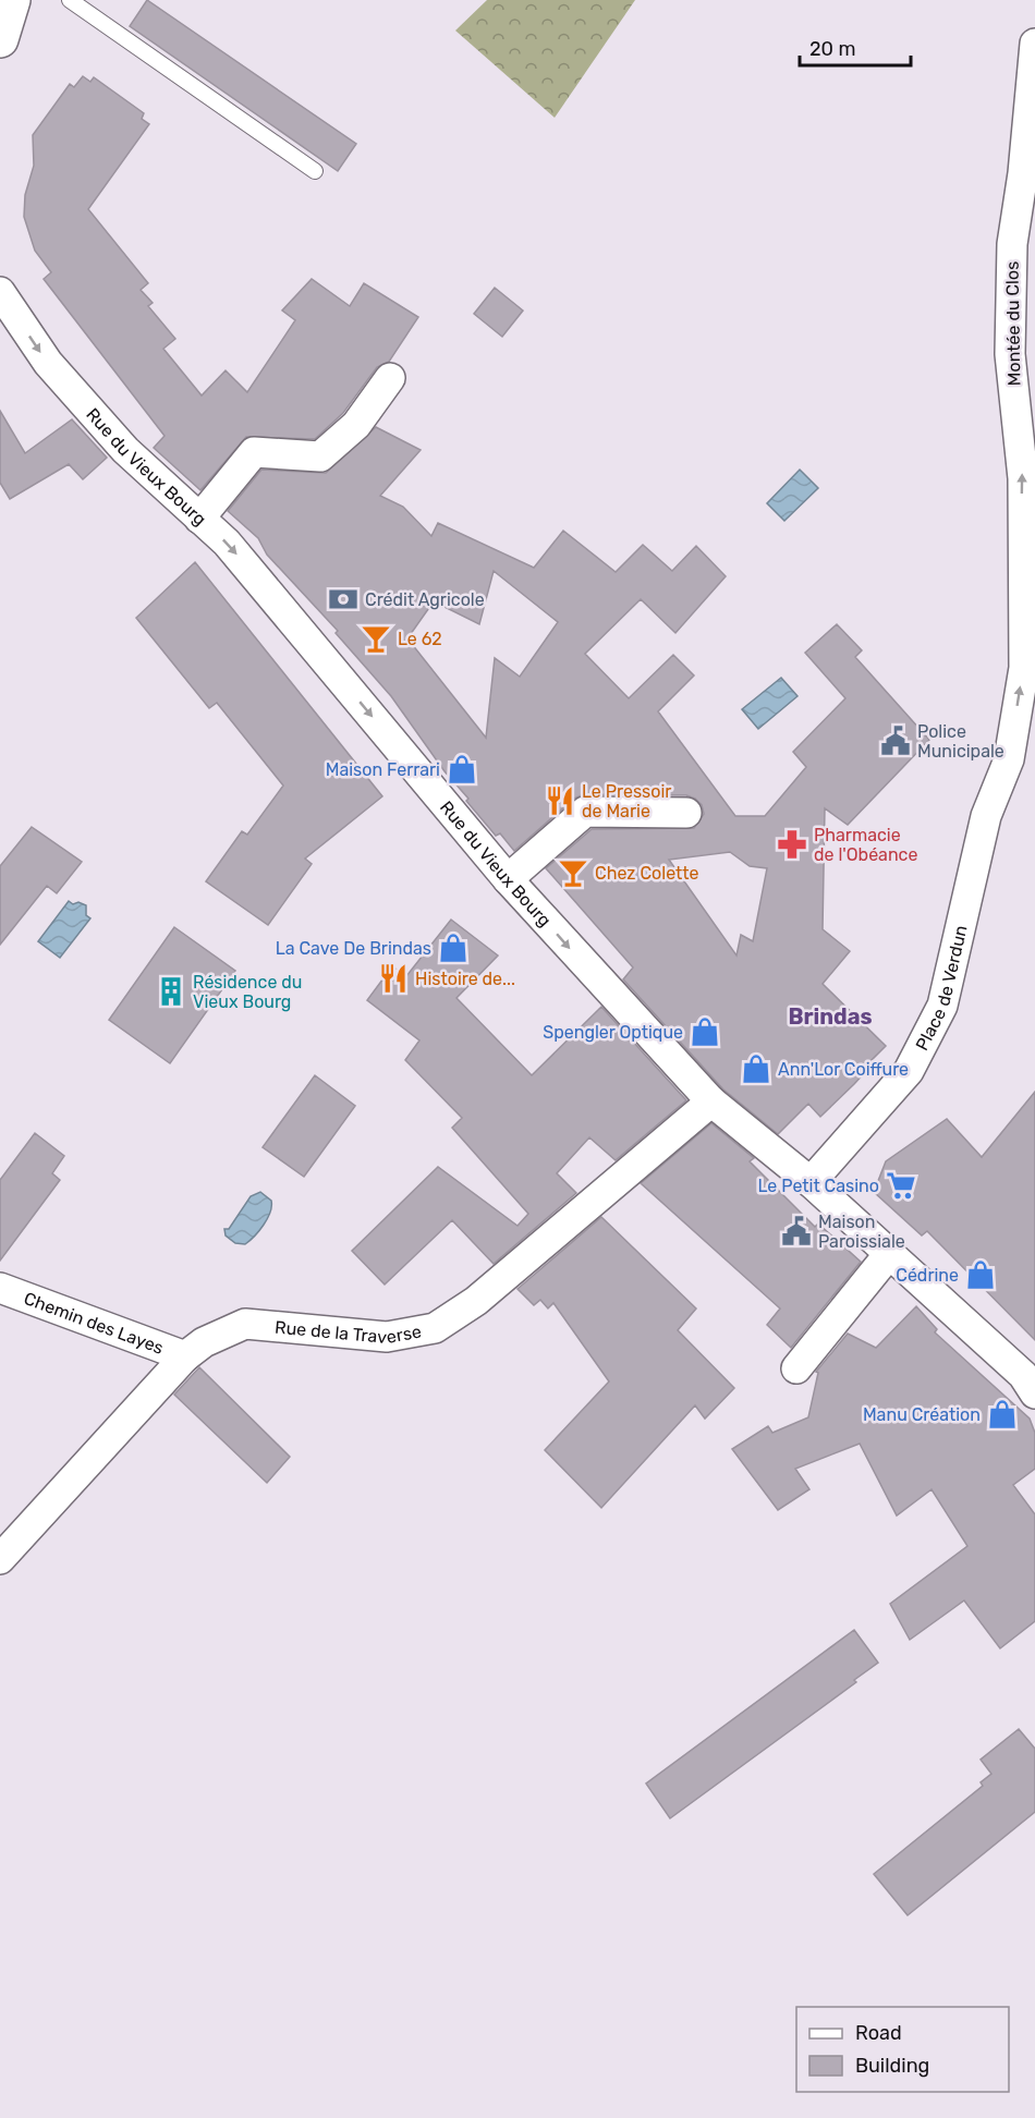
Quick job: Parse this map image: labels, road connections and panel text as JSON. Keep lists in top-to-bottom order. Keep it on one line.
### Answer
{"streets":{"street":["Montée du Clos","Rue du Vieux Bourg","Place de Verdun","Chemin des Layes","Rue de la Traverse"]},"crossings":[["Montée du Clos","Place de Verdun"],["Rue du Vieux Bourg","Place de Verdun"],["Rue du Vieux Bourg","Rue de la Traverse"],["Chemin des Layes","Rue de la Traverse"]],"one_way":["Montée du Clos","Rue du Vieux Bourg"],"districts":["Brindas"],"places":{"bank":["Crédit Agricole"],"bar":["Le 62","Chez Colette"],"public building":["Police Municipale","Maison Paroissiale"],"shop":["Maison Ferrari","La Cave De Brindas","Spengler Optique","Ann'Lor Coiffure","Cédrine","Manu Création"],"restaurant":["Le Pressoir de Marie","Histoire de..."],"pharmacy":["Pharmacie de l'Obéance"],"building":["Résidence du Vieux Bourg"],"supermarket":["Le Petit Casino"]},"legend":["Road","Building"],"scale_bar":"20 m"}
